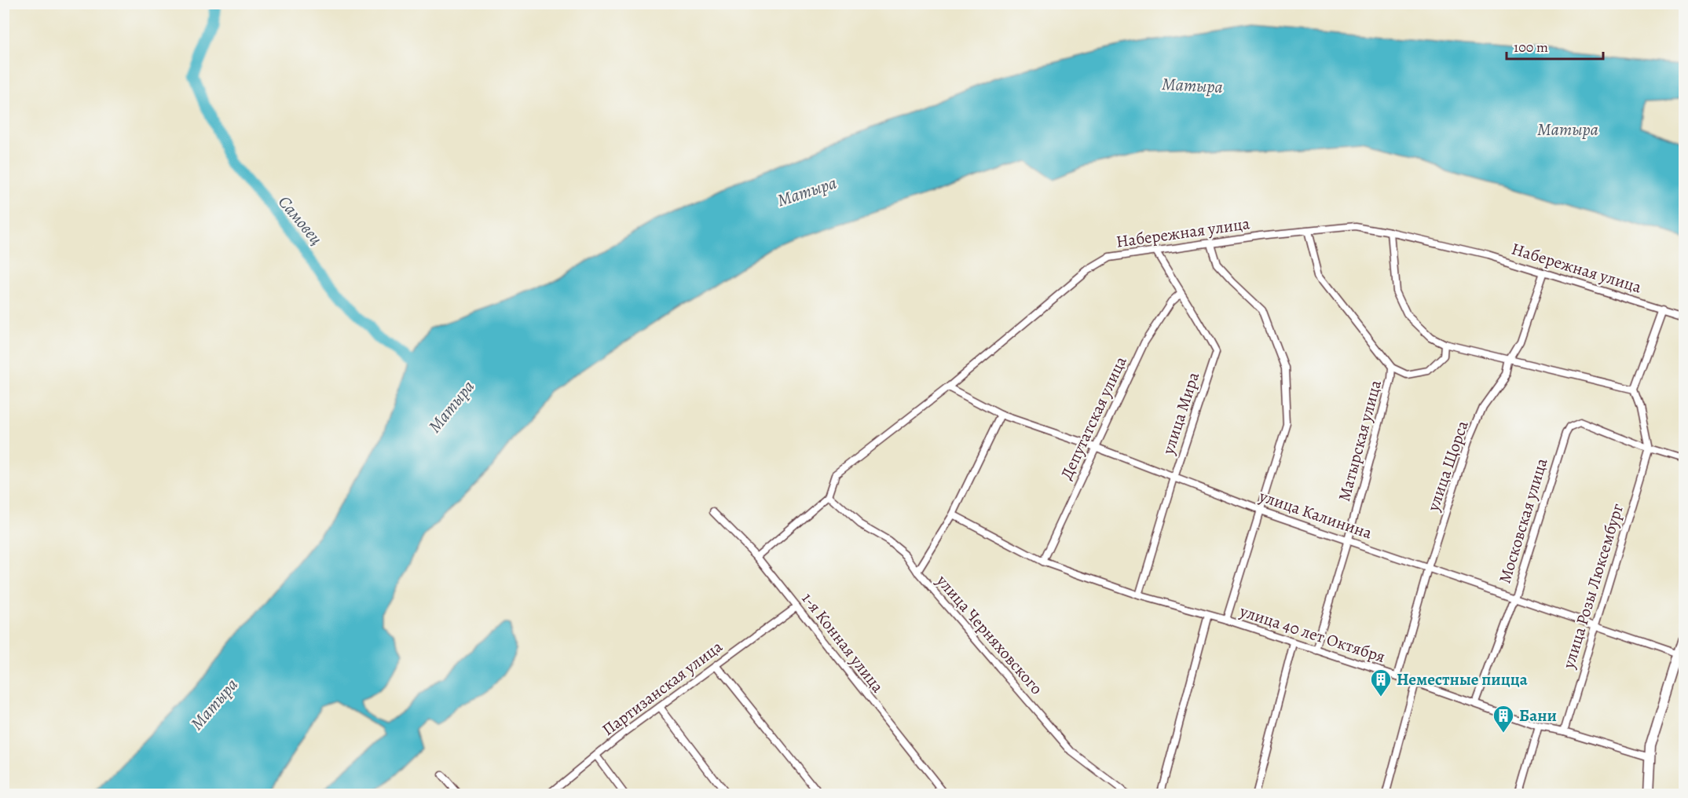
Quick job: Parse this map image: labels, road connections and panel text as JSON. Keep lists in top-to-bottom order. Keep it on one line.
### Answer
{"streets":{"street":["Набережная улица","улица Мира","Депутатская улица","Матырская улица","улица Щорса","улица Калинина","Московская улица","улица Розы Люксембург","улица 40 лет Октября","улица Черняховского","1-я Конная улица","Партизанская улица"]},"crossings":[["Набережная улица","улица Мира"],["Набережная улица","Матырская улица"],["Набережная улица","улица Щорса"],["Набережная улица","улица Калинина"],["Набережная улица","улица Черняховского"],["Набережная улица","1-я Конная улица"],["улица Мира","Депутатская улица"],["улица Мира","улица Калинина"],["улица Мира","улица 40 лет Октября"],["Депутатская улица","улица Калинина"],["Депутатская улица","улица 40 лет Октября"],["Матырская улица","улица Калинина"],["Матырская улица","улица 40 лет Октября"],["улица Щорса","улица Калинина"],["улица Щорса","улица 40 лет Октября"],["улица Калинина","Московская улица"],["улица Калинина","улица Розы Люксембург"],["Московская улица","улица Розы Люксембург"],["Московская улица","улица 40 лет Октября"],["улица Розы Люксембург","улица 40 лет Октября"],["1-я Конная улица","Партизанская улица"]],"water":["Матыра","Самовец"],"places":{"building":["Неместные пицца","Бани"]},"scale_bar":"100 m"}
